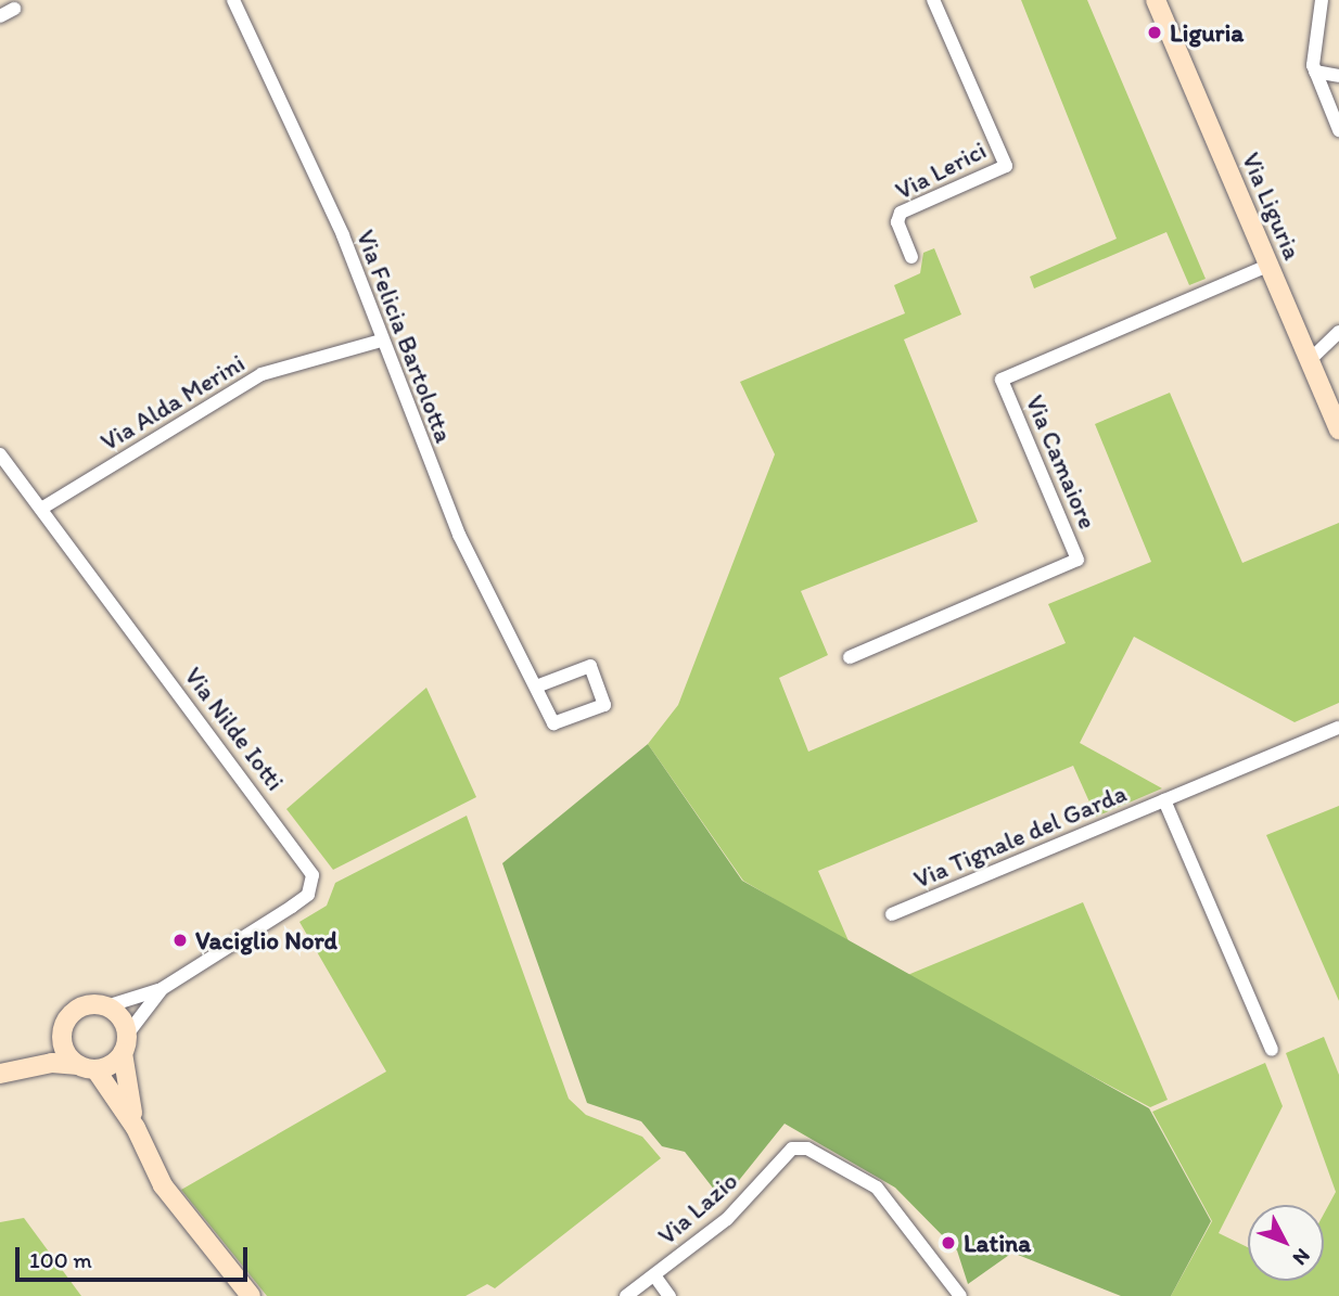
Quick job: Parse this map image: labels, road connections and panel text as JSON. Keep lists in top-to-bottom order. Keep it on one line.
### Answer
{"streets":{"street":["Via Lerici","Via Liguria","Via Felicia Bartolotta","Via Alda Merini","Via Camaiore","Via Nilde Iotti","Via Tignale del Garda","Via Lazio"]},"crossings":[["Via Liguria","Via Camaiore"],["Via Felicia Bartolotta","Via Alda Merini"],["Via Alda Merini","Via Nilde Iotti"]],"places":["Liguria","Vaciglio Nord","Latina"],"scale_bar":"100 m","north":"bottom right"}
